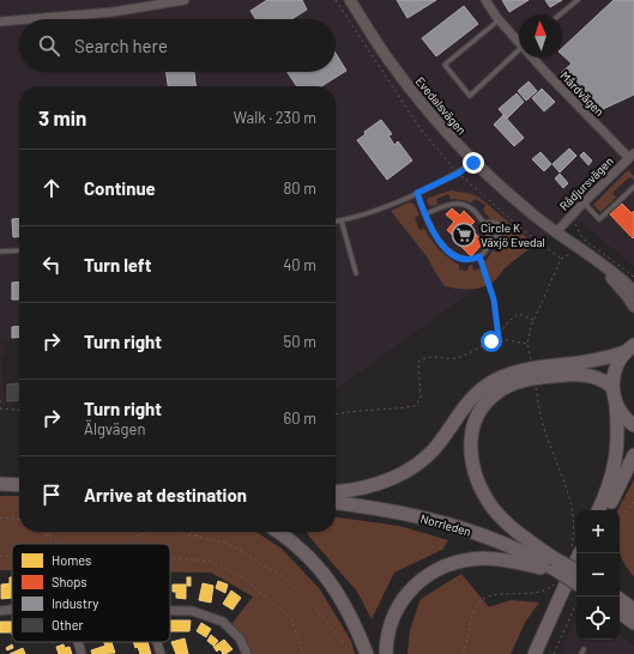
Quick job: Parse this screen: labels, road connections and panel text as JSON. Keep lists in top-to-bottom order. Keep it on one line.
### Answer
{"streets":{"highway":["Norrleden"],"street":["Mårdvägen","Evedalsvägen","Rådjursvägen"]},"crossings":[["Mårdvägen","Rådjursvägen"],["Evedalsvägen","Rådjursvägen"]],"places":{"supermarket":["Circle K Växjö Evedal"]},"legend":["Homes","Shops","Industry","Other"],"north":"top","page":{"search":"Search here","heading":["3 min","Walk · 230 m"],"list":[["Continue","80 m"],["Turn left","40 m"],["Turn right","50 m"],["Turn right","Älgvägen","60 m"],"Arrive at destination"],"map_buttons":["+","−"]}}
